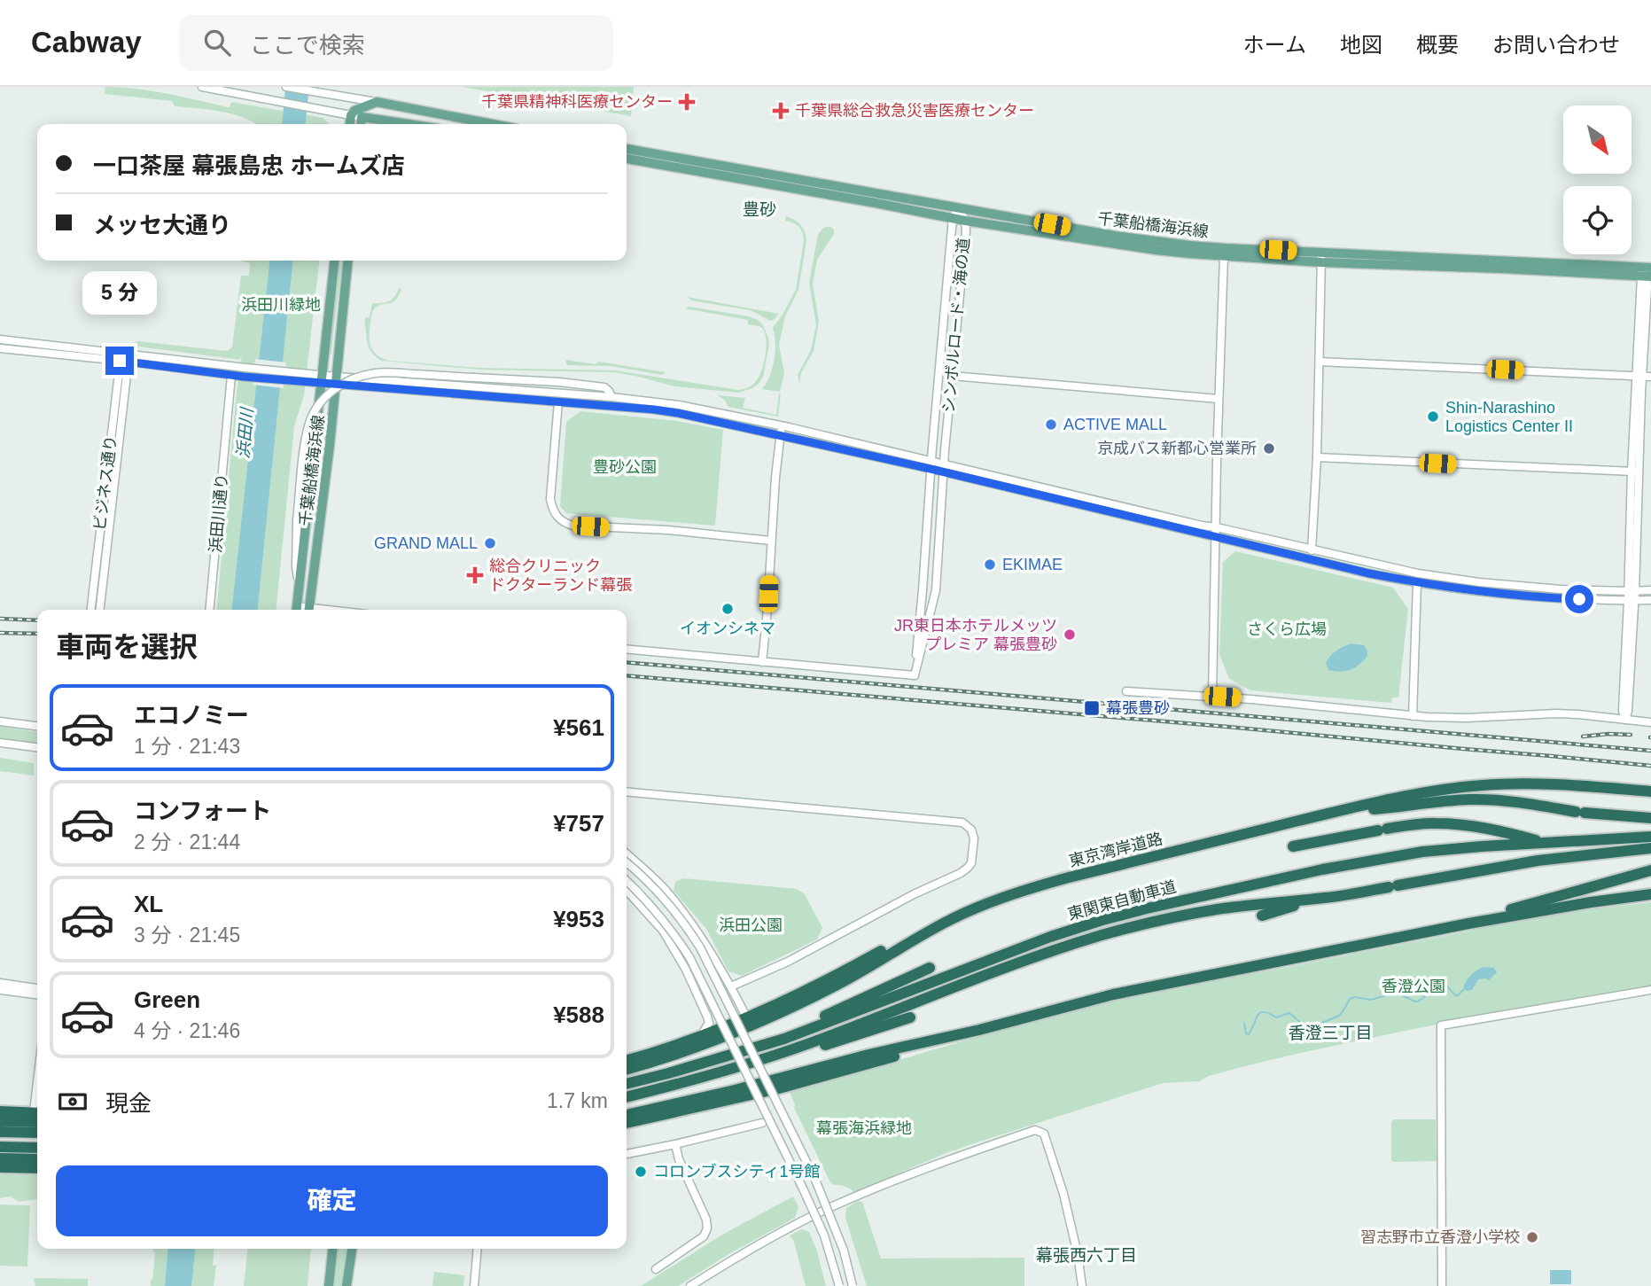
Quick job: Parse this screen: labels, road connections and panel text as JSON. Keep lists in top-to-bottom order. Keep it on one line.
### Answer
{"streets":{"highway":["東京湾岸道路","東関東自動車道"],"main road":["千葉船橋海浜線"],"street":["シンボルロード・海の道","ビジネス通り","浜田川通り"]},"crossings":[["千葉船橋海浜線","シンボルロード・海の道"]],"districts":["豊砂","香澄三丁目","幕張西六丁目"],"water":["浜田川"],"parks":["浜田川緑地","豊砂公園","さくら広場","浜田公園","香澄公園","幕張海浜緑地"],"places":{"health":["千葉県精神科医療センター","千葉県総合救急災害医療センター","総合クリニック ドクターランド幕張"],"other":["Shin-Narashino Logistics Center II","ACTIVE MALL","京成バス新都心営業所","GRAND MALL","EKIMAE","イオンシネマ","JR東日本ホテルメッツ プレミア 幕張豊砂","コロンブスシティ1号館","習志野市立香澄小学校"],"transit":["幕張豊砂"]},"north":"bottom right","page":{"header":"Cabway","search":"ここで検索","nav":["ホーム","地図","概要","お問い合わせ"],"banner":["一口茶屋 幕張島忠 ホームズ店","メッセ大通り"],"bubble":"5 分","heading":"車両を選択","list":[{"name":"エコノミー","note":"1 分 · 21:43","value":"¥561"},{"name":"コンフォート","note":"2 分 · 21:44","value":"¥757"},{"name":"XL","note":"3 分 · 21:45","value":"¥953"},{"name":"Green","note":"4 分 · 21:46","value":"¥588"}],"pay":["現金","1.7 km"],"buttons":"確定"}}
